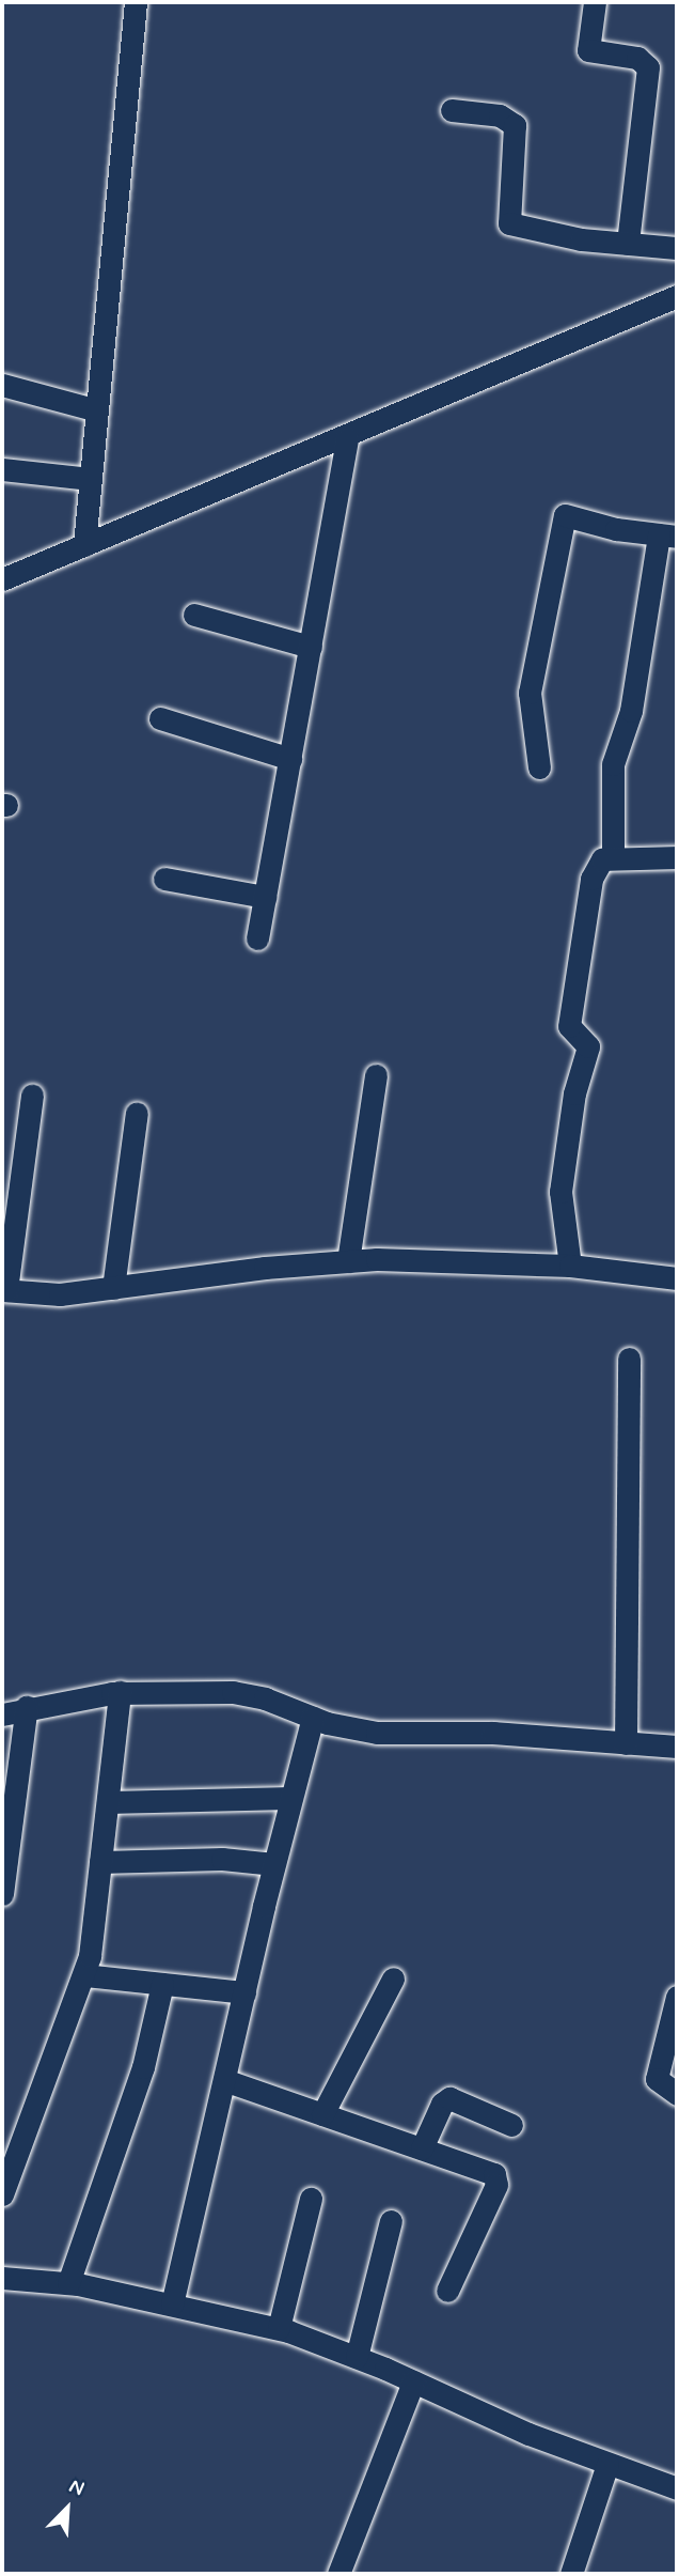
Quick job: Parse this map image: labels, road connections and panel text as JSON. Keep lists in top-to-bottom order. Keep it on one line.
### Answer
{"north":"top right"}
